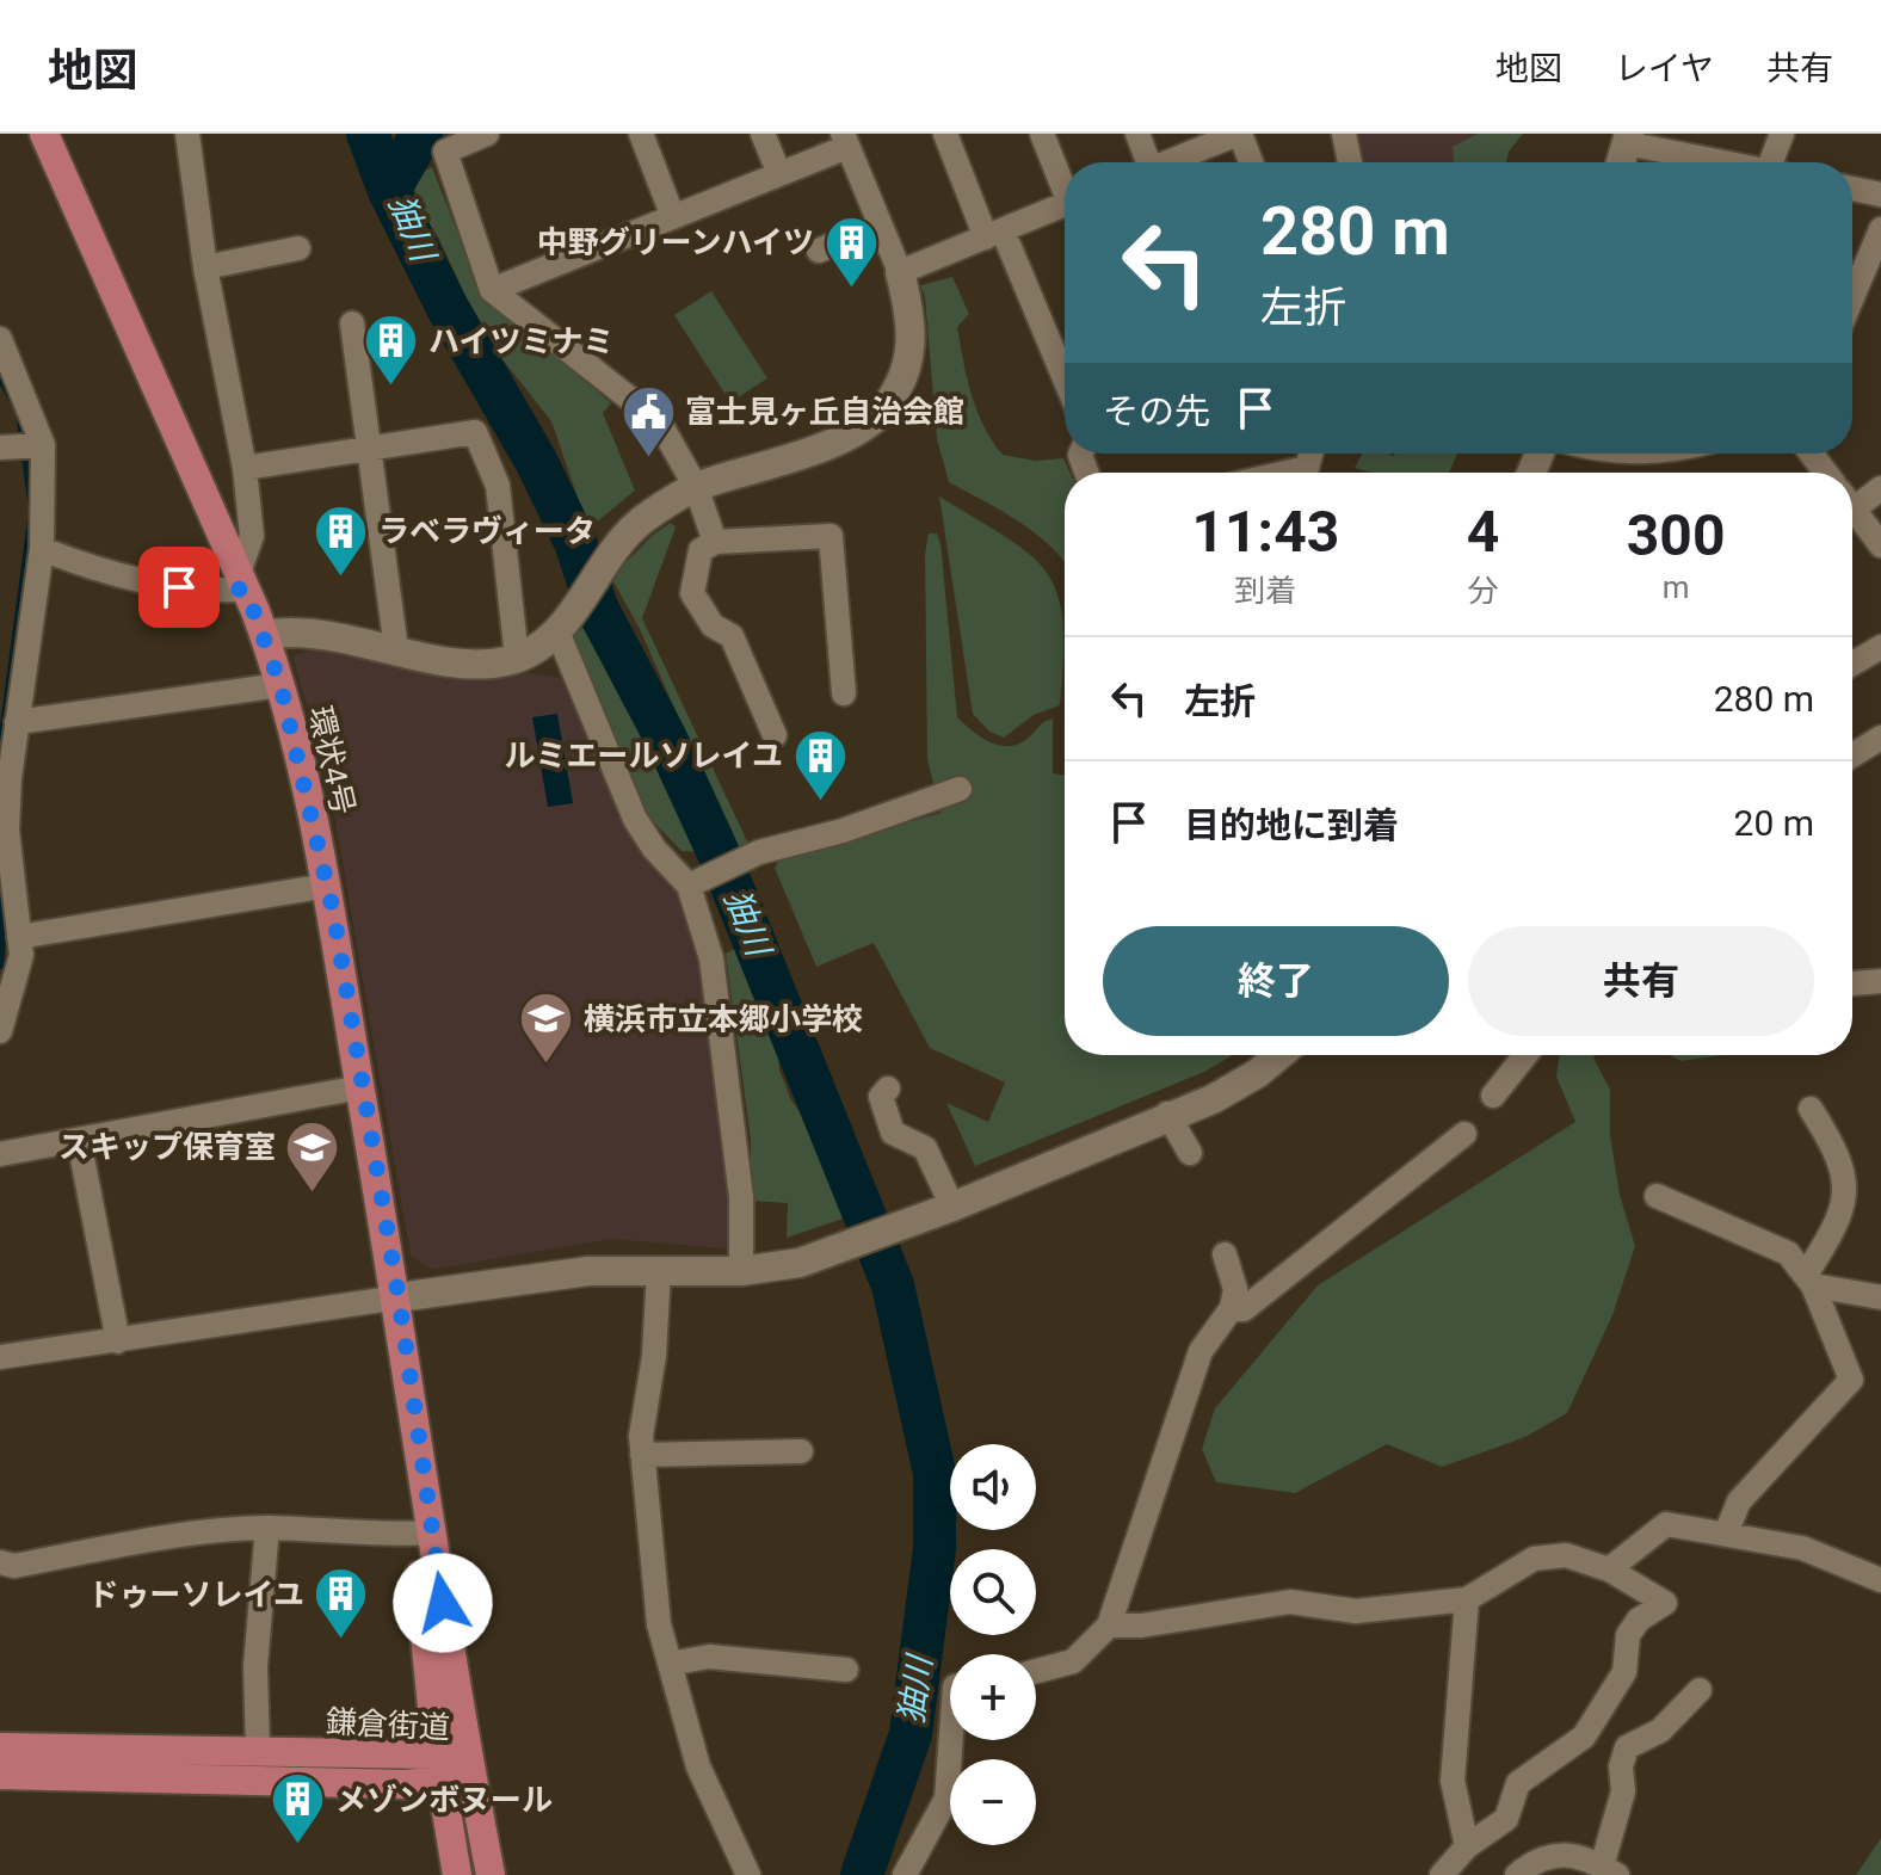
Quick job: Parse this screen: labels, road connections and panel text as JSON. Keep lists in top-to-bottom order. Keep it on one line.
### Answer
{"streets":{"main road":["環状4号","鎌倉街道"]},"crossings":[["環状4号","鎌倉街道"]],"water":["㹨川"],"places":{"building":["中野グリーンハイツ","ハイツミナミ","ラベラヴィータ","ルミエールソレイユ","ドゥーソレイユ","メゾンボヌール"],"public building":["富士見ヶ丘自治会館"],"school or university":["横浜市立本郷小学校","スキップ保育室"]},"page":{"header":"地図","nav":["地図","レイヤ","共有"],"turn":["280 m","左折"],"then":"その先","eta":["11:43","到着","4","分","300","m"],"list":[{"name":"左折","value":"280 m"},{"name":"目的地に到着","value":"20 m"}],"buttons":["終了","共有"],"map_buttons":["+","−"]}}
